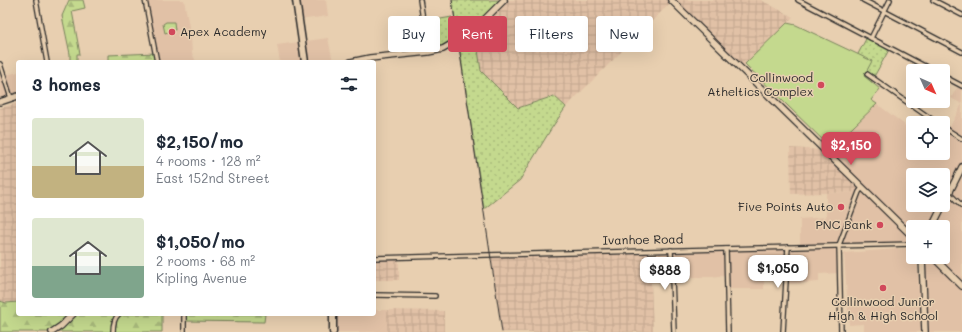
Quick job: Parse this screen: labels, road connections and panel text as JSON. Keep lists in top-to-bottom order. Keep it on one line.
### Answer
{"streets":{"street":["Ivanhoe Road"]},"places":["Apex Academy","Collinwood Atheltics Complex","Five Points Auto","PNC Bank","Collinwood Junior High & High School"],"north":"bottom right","page":{"chip":["Buy","Rent","Filters","New"],"heading":"3 homes","map_buttons":"+","list":[{"name":"$2,150/mo","note":"4 rooms · 128 m² · East 152nd Street"},{"name":"$1,050/mo","note":"2 rooms · 68 m² · Kipling Avenue"}],"price":["$2,150","$1,050","$888"]}}
